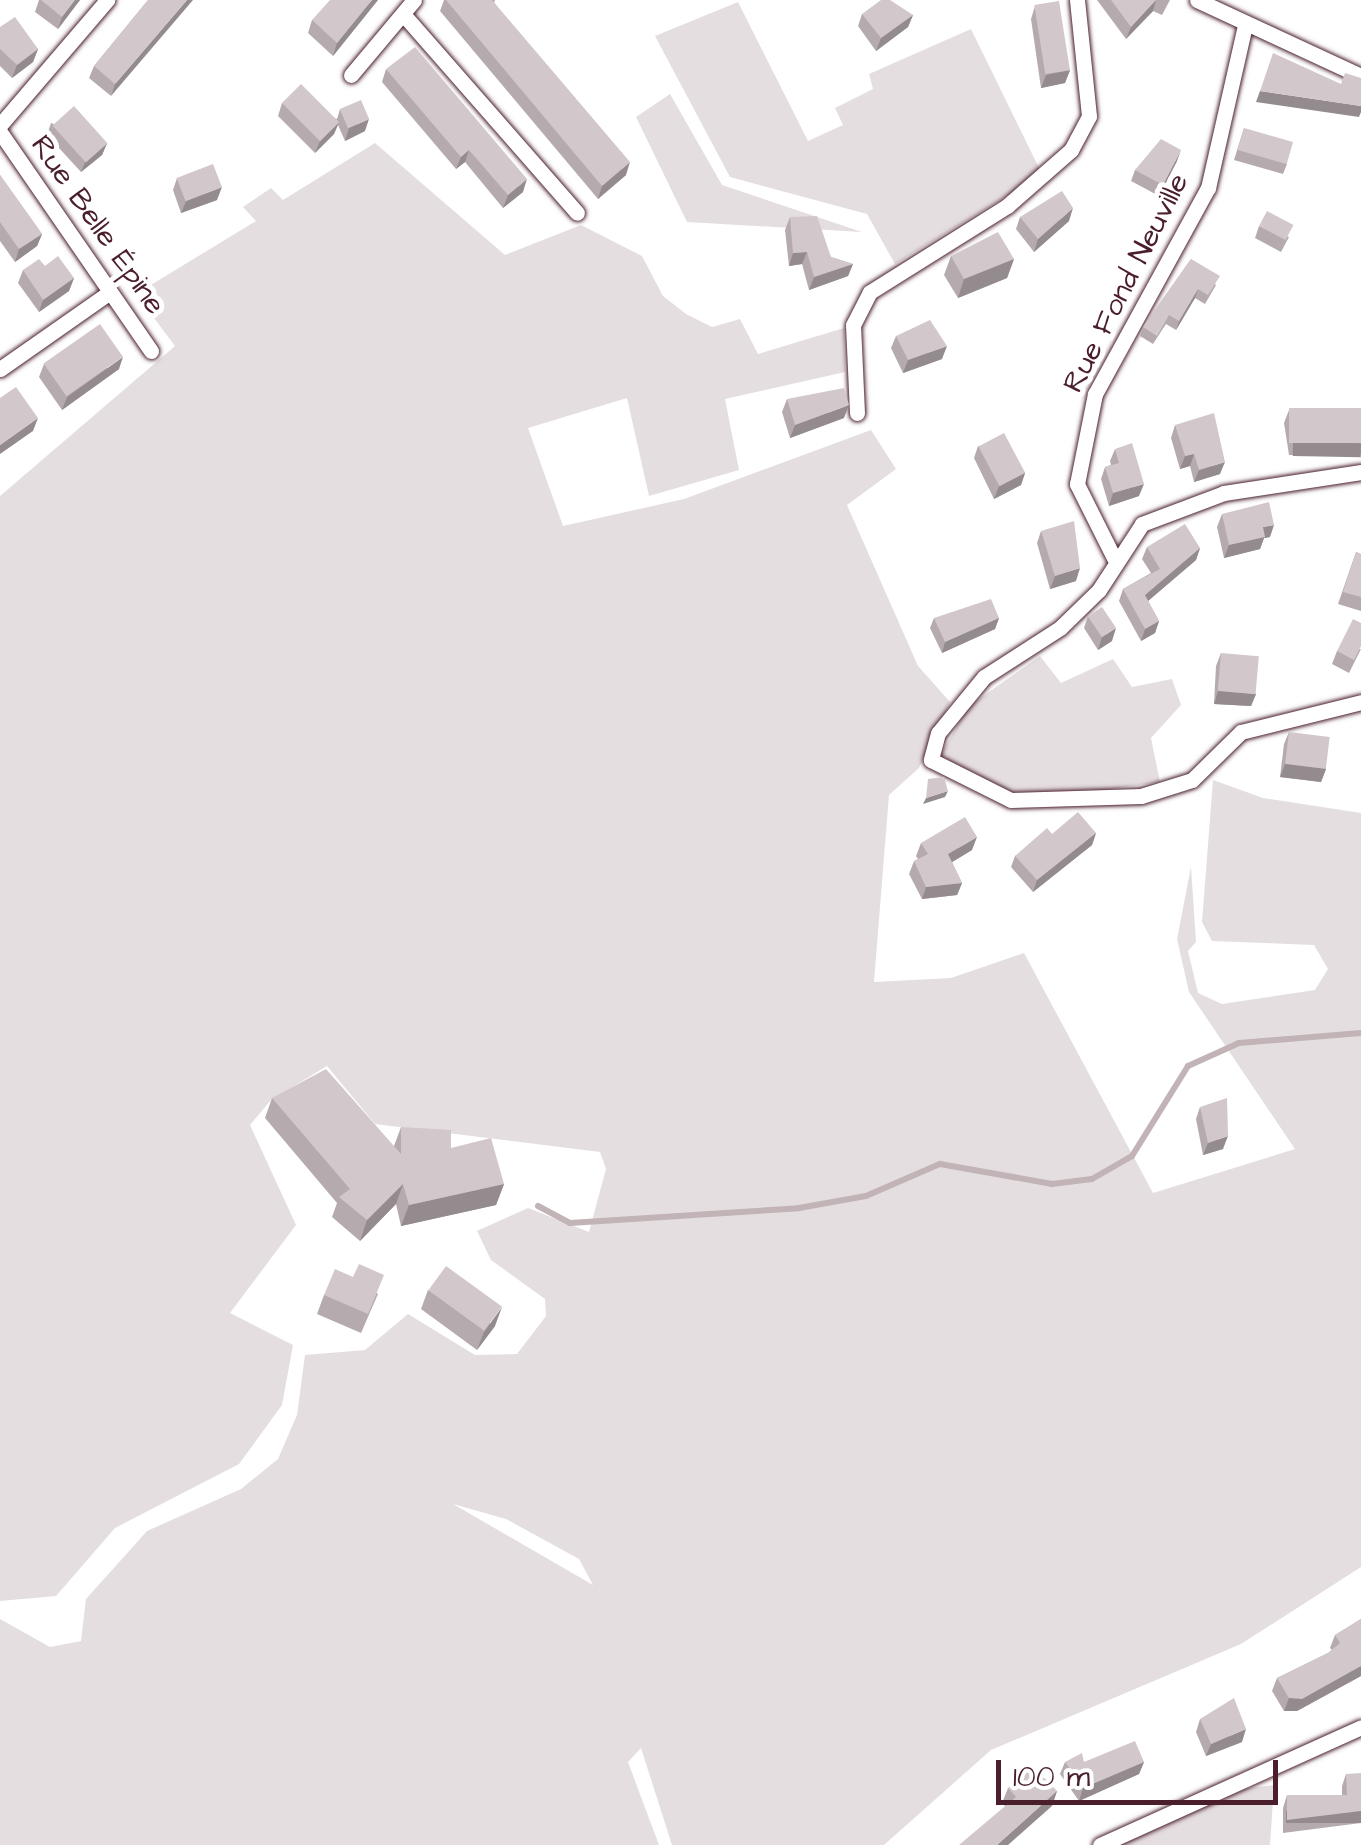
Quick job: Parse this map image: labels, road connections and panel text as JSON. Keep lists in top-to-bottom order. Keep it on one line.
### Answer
{"streets":{"street":["Rue Belle Épine","Rue Fond Neuville"]},"scale_bar":"100 m"}
